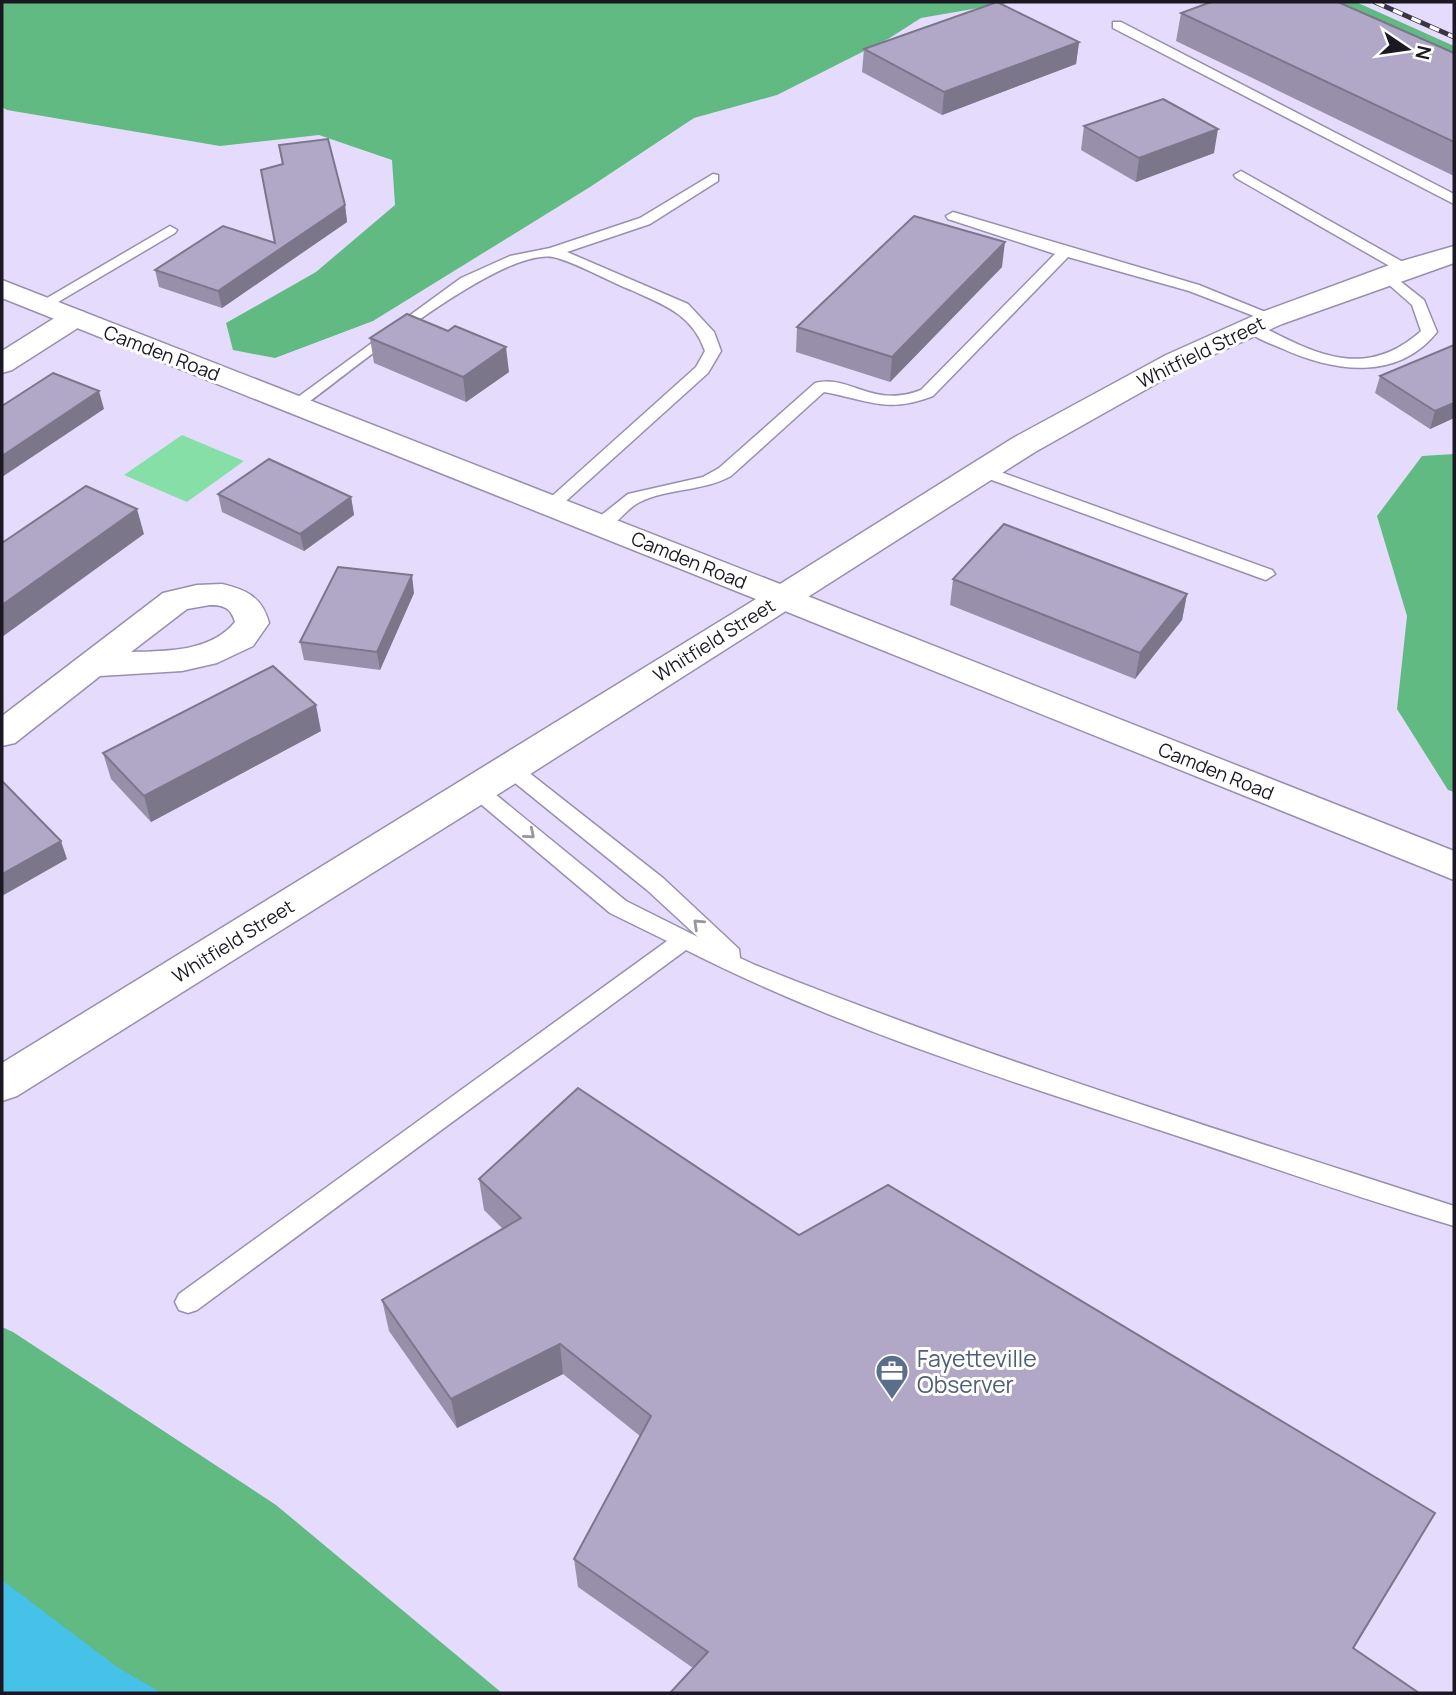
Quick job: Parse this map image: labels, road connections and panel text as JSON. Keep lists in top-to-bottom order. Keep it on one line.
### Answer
{"streets":{"street":["Whitfield Street","Camden Road"]},"crossings":[["Whitfield Street","Camden Road"]],"places":{"office":["Fayetteville Observer"]},"north":"right"}
